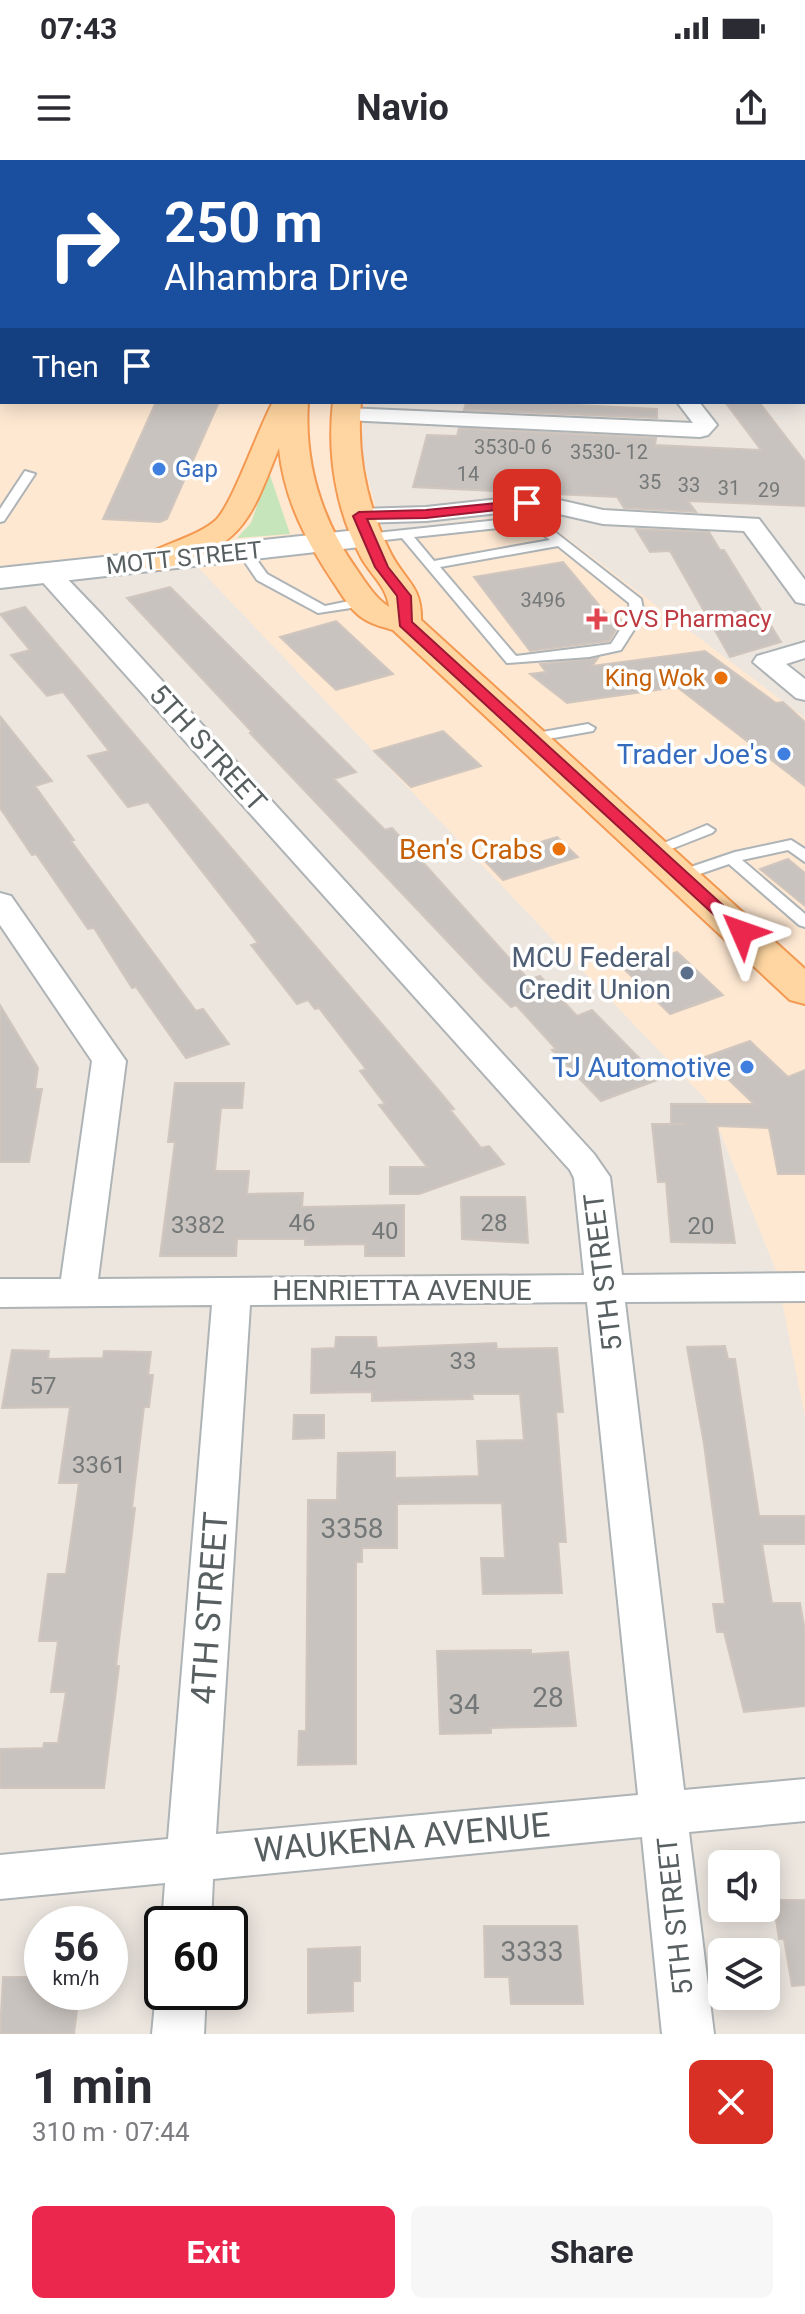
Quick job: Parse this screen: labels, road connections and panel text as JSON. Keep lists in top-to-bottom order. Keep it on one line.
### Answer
{"streets":{"main road":["MOTT STREET"],"street":["5TH STREET","HENRIETTA AVENUE","4TH STREET","WAUKENA AVENUE"]},"crossings":[["MOTT STREET","5TH STREET"],["5TH STREET","HENRIETTA AVENUE"],["5TH STREET","WAUKENA AVENUE"],["HENRIETTA AVENUE","4TH STREET"],["4TH STREET","WAUKENA AVENUE"]],"places":{"other":["Gap","King Wok","Trader Joe's","Ben's Crabs","MCU Federal Credit Union","TJ Automotive"],"health":["CVS Pharmacy"]},"house_numbers":["3530-0 6","3530- 12","14","35","33","31","29","3496","46","28","3382","20","40","33","45","57","3361","3358","28","34","3333"],"page":{"status":"07:43","header":"Navio","turn":["250 m","Alhambra Drive"],"then":"Then","speed":"56 km/h","limit":"60","heading":["1 min","310 m · 07:44"],"buttons":["Exit","Share"]}}
